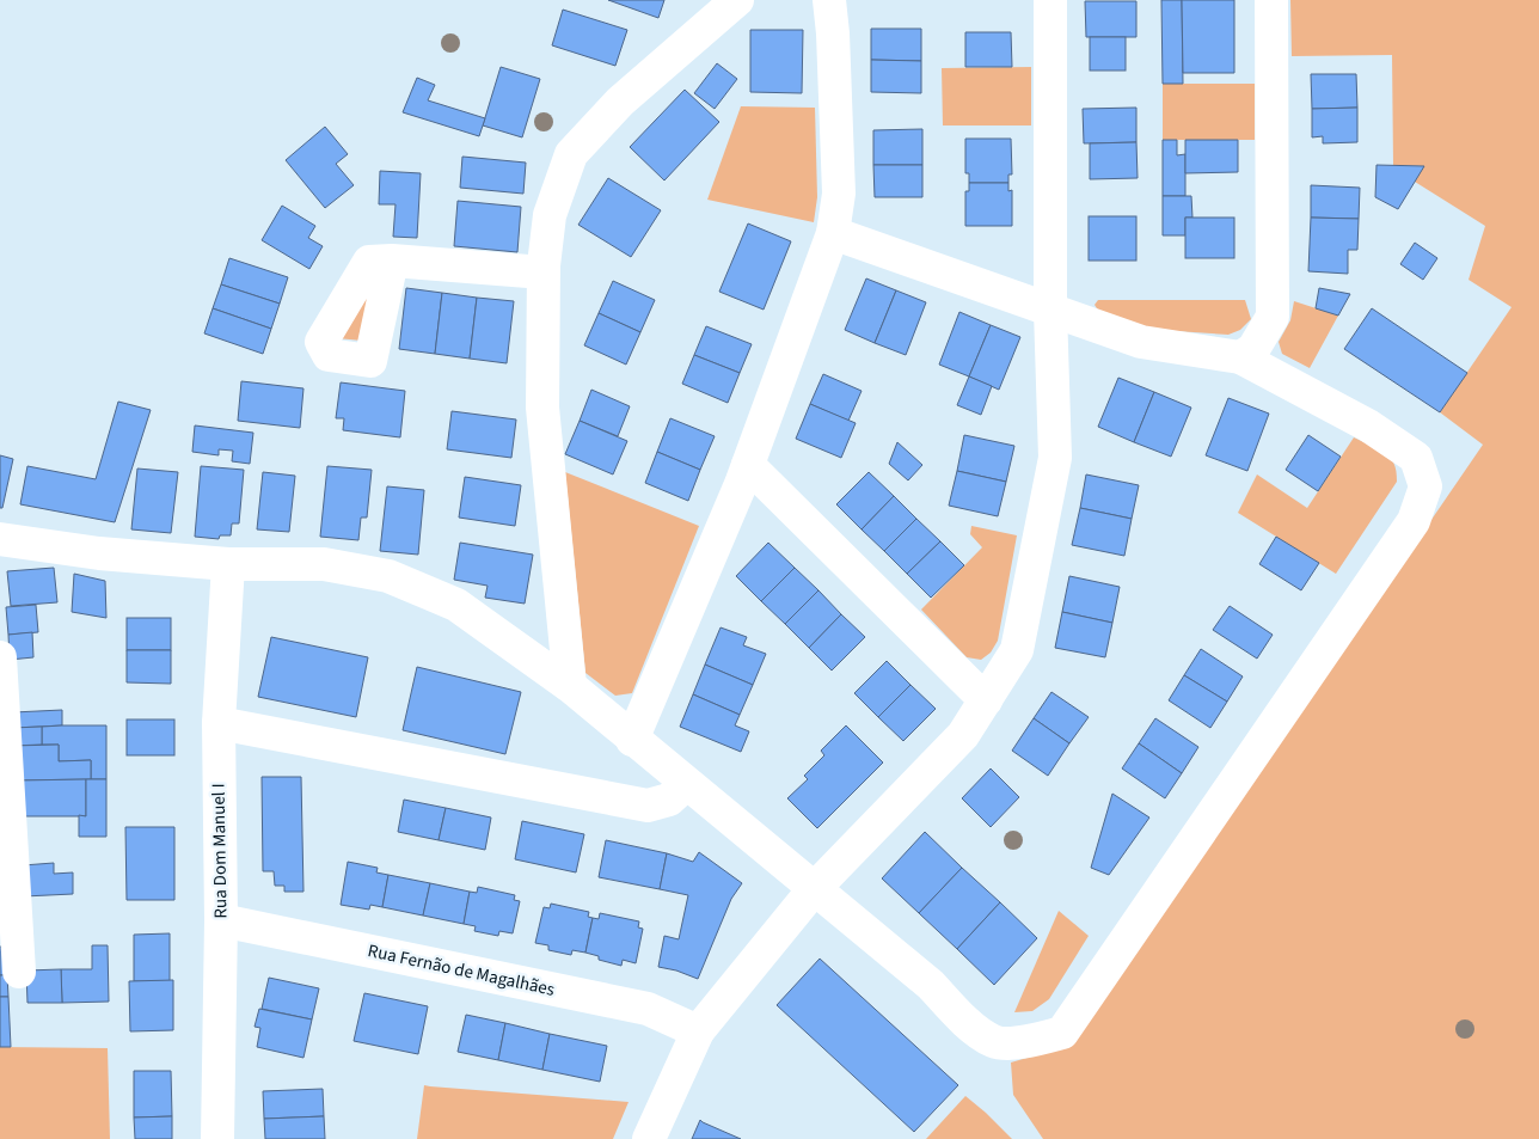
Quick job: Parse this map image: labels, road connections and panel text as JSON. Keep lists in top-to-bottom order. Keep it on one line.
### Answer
{"streets":{"street":["Rua Dom Manuel I","Rua Fernão de Magalhães"]},"crossings":[["Rua Dom Manuel I","Rua Fernão de Magalhães"]]}
